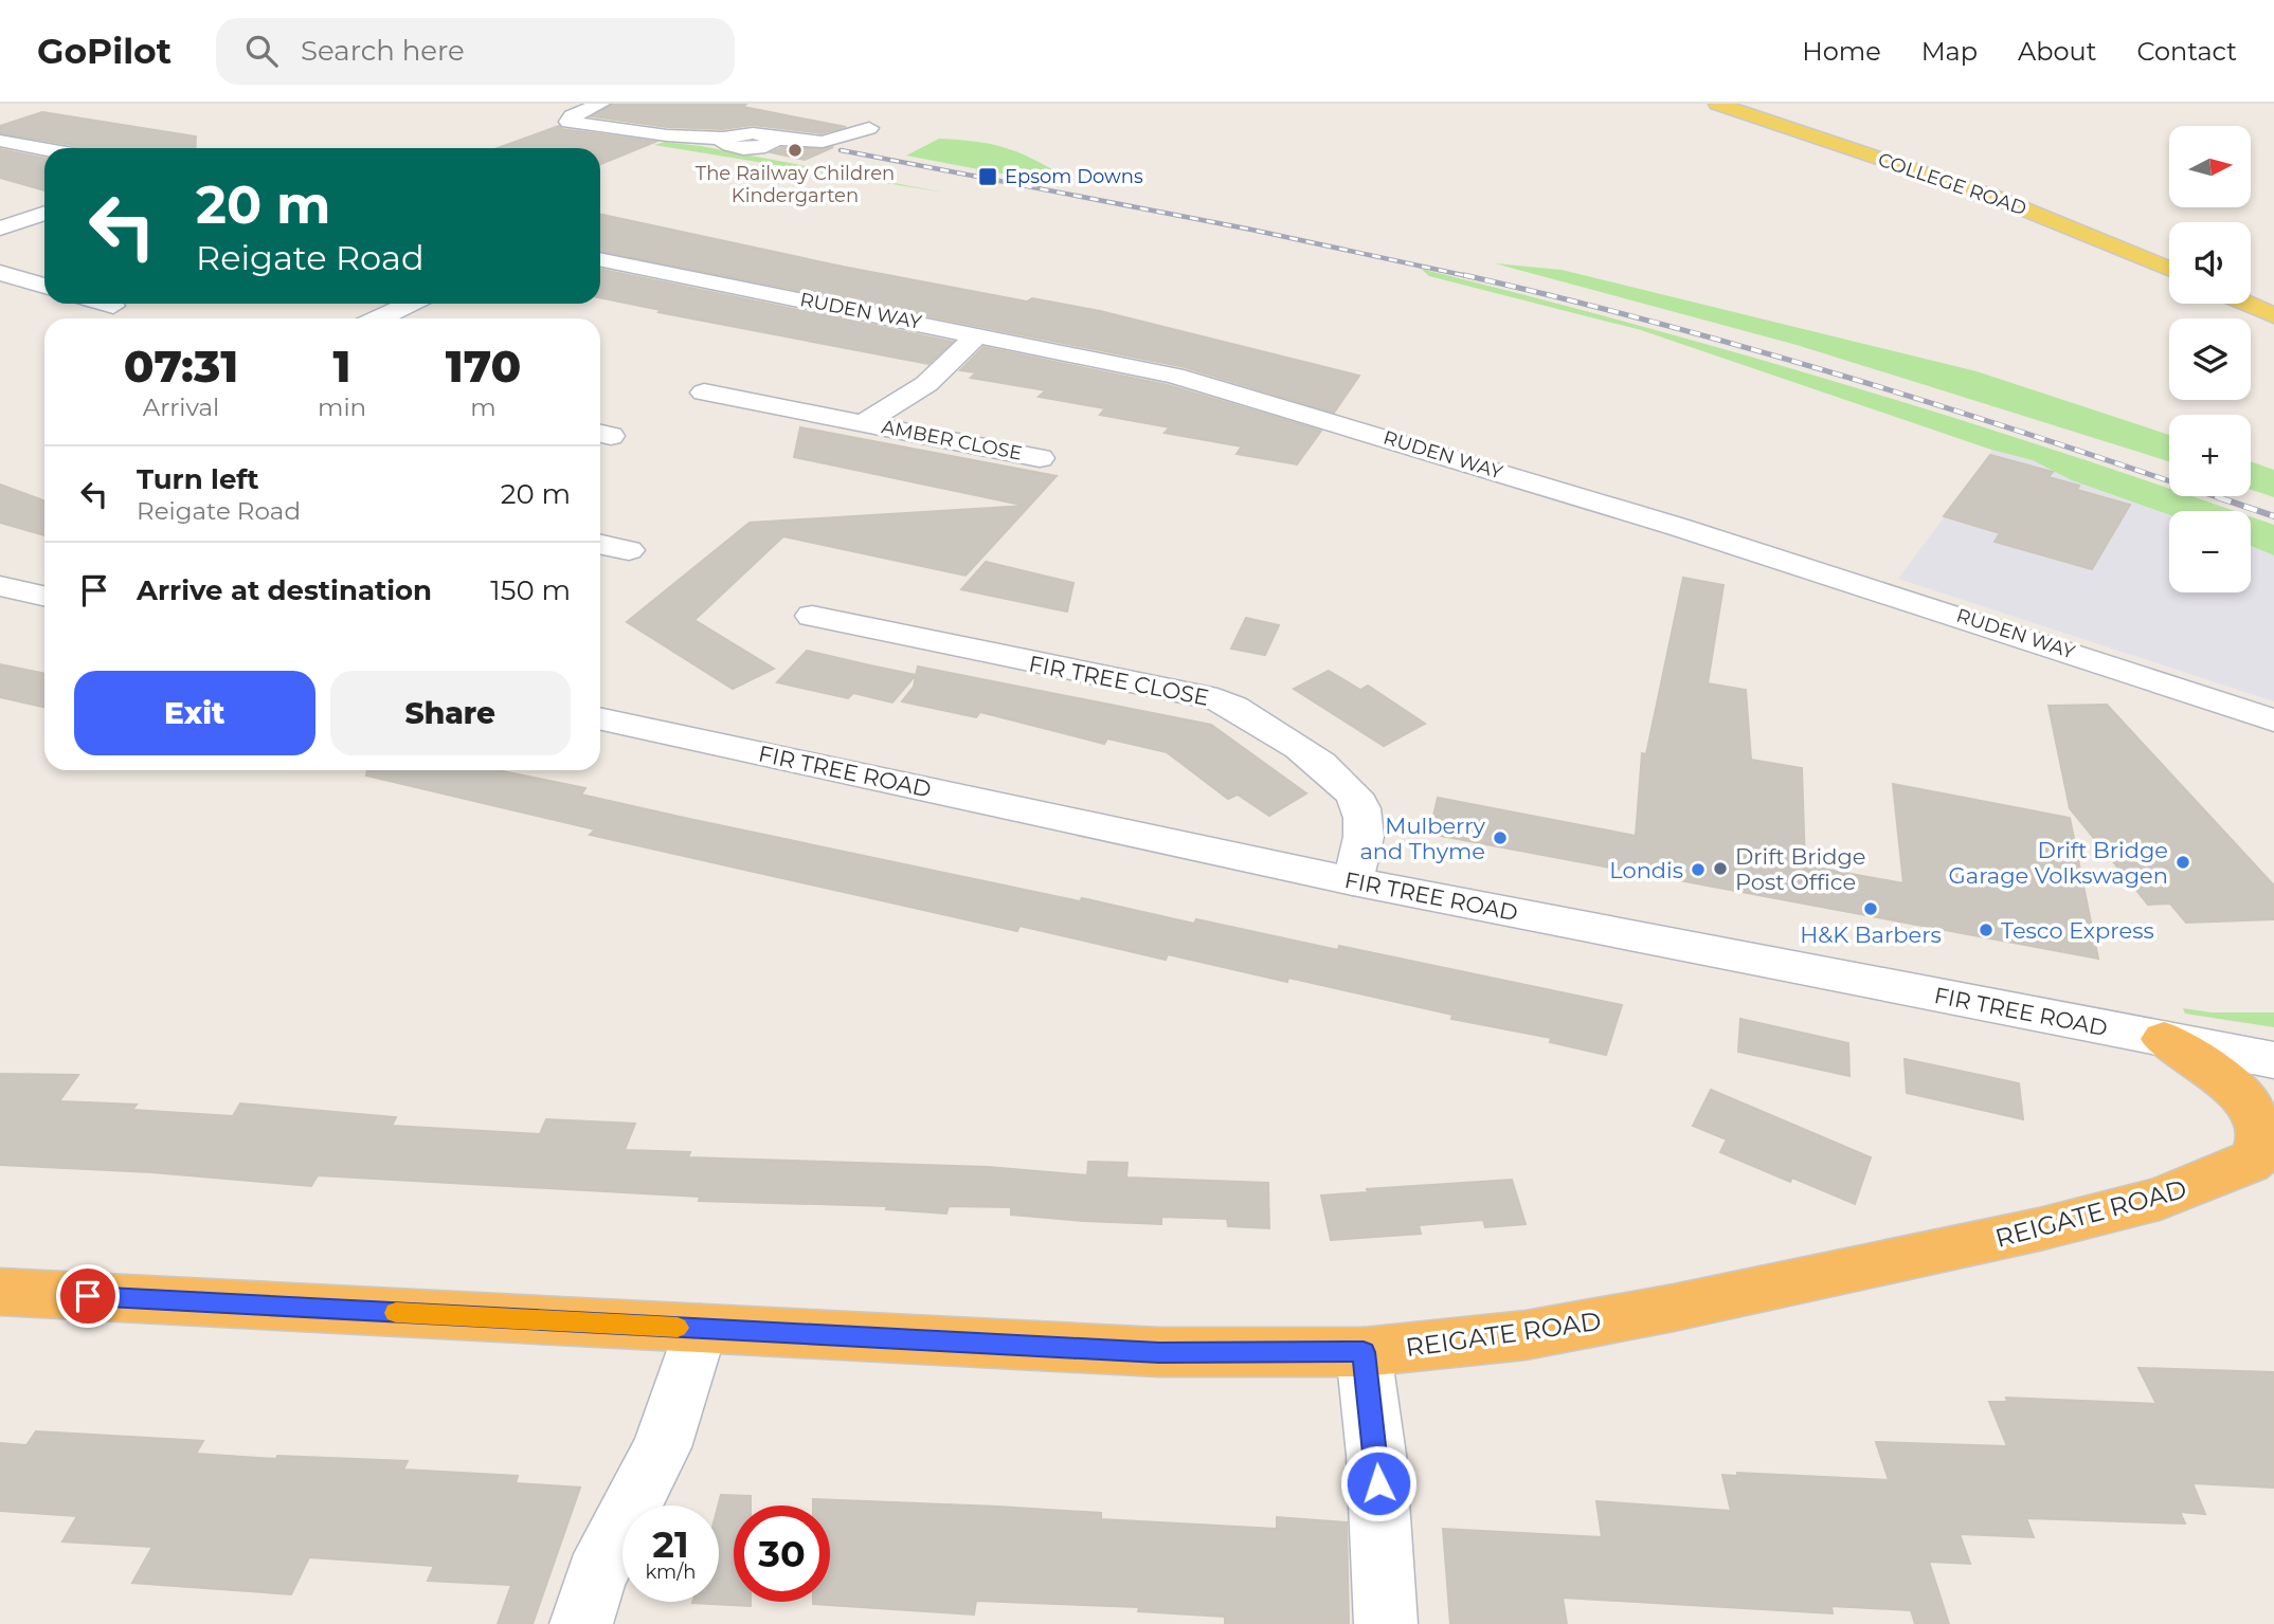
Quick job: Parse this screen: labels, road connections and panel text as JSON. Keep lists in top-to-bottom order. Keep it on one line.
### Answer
{"streets":{"highway":["REIGATE ROAD"],"main road":["COLLEGE ROAD"],"street":["RUDEN WAY","AMBER CLOSE","FIR TREE CLOSE","FIR TREE ROAD"]},"crossings":[["RUDEN WAY","AMBER CLOSE"],["FIR TREE CLOSE","FIR TREE ROAD"]],"places":{"other":["The Railway Children Kindergarten","Mulberry and Thyme","Drift Bridge Garage Volkswagen","Drift Bridge Post Office","Londis","H&K Barbers","Tesco Express"],"transit":["Epsom Downs"]},"north":"right","page":{"header":"GoPilot","search":"Search here","nav":["Home","Map","About","Contact"],"map_buttons":["+","−"],"turn":["20 m","Reigate Road"],"eta":["07:31","Arrival","1","min","170","m"],"list":[{"name":"Turn left","note":"Reigate Road","value":"20 m"},{"name":"Arrive at destination","value":"150 m"}],"buttons":["Exit","Share"],"speed":"21 km/h","limit":"30"}}
